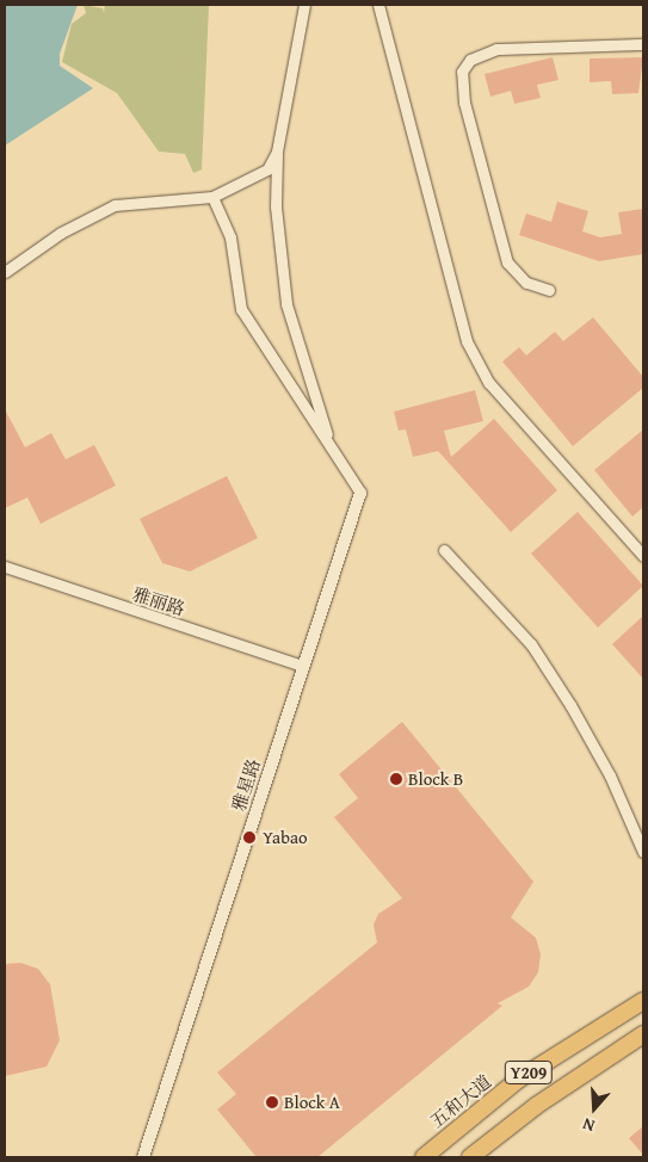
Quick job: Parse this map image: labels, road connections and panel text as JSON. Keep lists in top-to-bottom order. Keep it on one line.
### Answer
{"streets":{"main road":["Y209","五和大道"],"street":["雅丽路","雅星路"]},"crossings":[["雅丽路","雅星路"]],"places":["Block B","Yabao","Block A"],"north":"bottom"}
